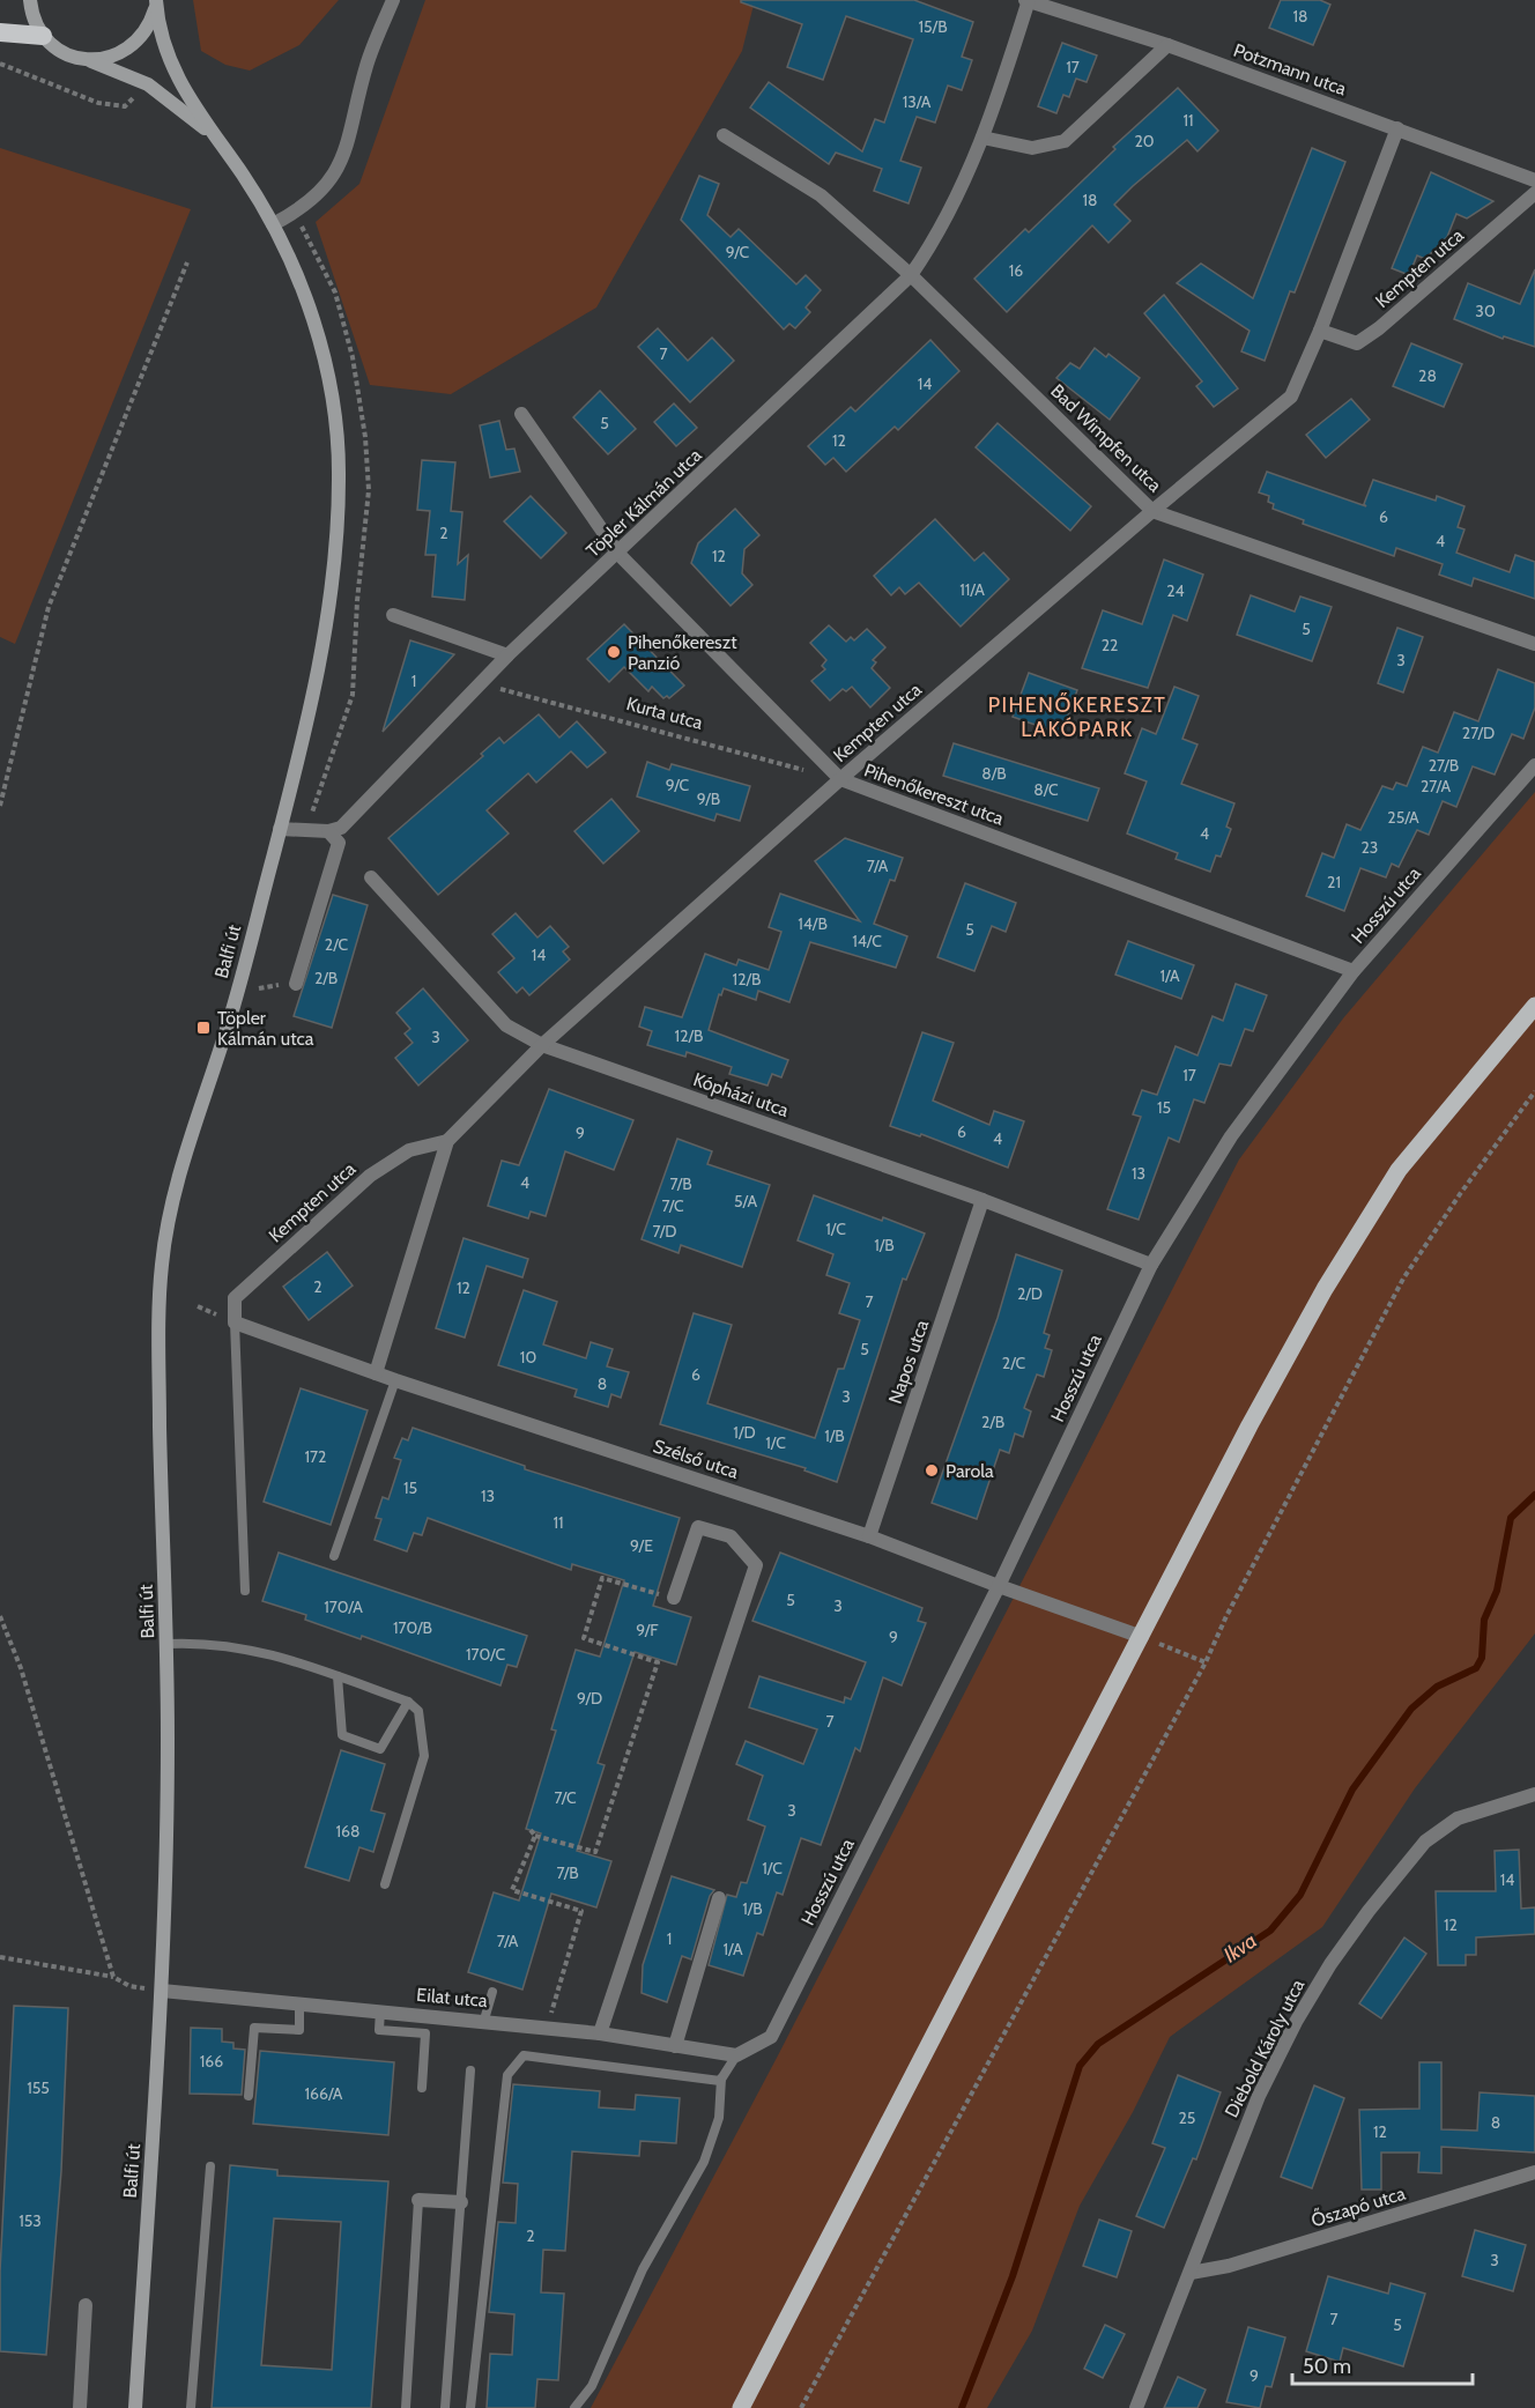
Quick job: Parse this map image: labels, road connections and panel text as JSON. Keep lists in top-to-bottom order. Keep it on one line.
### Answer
{"streets":{"main road":["Balfi út"],"street":["Potzmann utca","Kempten utca","Bad Wimpfen utca","Töpler Kálmán utca","Pihenőkereszt utca","Hosszú utca","Kópházi utca","Napos utca","Szélső utca","Eilat utca","Diebold Károly utca","Őszapó utca"],"path":["Kurta utca"]},"crossings":[["Potzmann utca","Kempten utca"],["Potzmann utca","Töpler Kálmán utca"],["Kempten utca","Bad Wimpfen utca"],["Kempten utca","Kurta utca"],["Kempten utca","Pihenőkereszt utca"],["Kempten utca","Kópházi utca"],["Kempten utca","Szélső utca"],["Bad Wimpfen utca","Töpler Kálmán utca"],["Töpler Kálmán utca","Kurta utca"],["Töpler Kálmán utca","Pihenőkereszt utca"],["Kurta utca","Pihenőkereszt utca"],["Pihenőkereszt utca","Hosszú utca"],["Hosszú utca","Kópházi utca"],["Hosszú utca","Szélső utca"],["Hosszú utca","Eilat utca"],["Balfi út","Eilat utca"],["Kópházi utca","Napos utca"],["Napos utca","Szélső utca"],["Diebold Károly utca","Őszapó utca"]],"districts":["PIHENŐKERESZT LAKÓPARK"],"water":["Ikva"],"places":{"other":["Pihenőkereszt Panzió","Parola"],"transit":["Töpler Kálmán utca"]},"house_numbers":["18","15/B","17","13/A","11","20","18","9/C","16","30","7","28","14","5","12","6","2","4","12","11/A","24","5","22","3","1","27/D","27/B","8/B","9/C","27/A","8/C","9/B","25/A","4","23","7/A","21","14/B","5","14/C","2/C","14","1/A","2/B","12/B","12/B","3","17","15","6","9","4","13","4","7/B","5/A","7/C","1/C","7/D","1/B","2","12","2/D","7","5","10","2/C","6","8","3","2/B","1/D","1/B","1/C","172","15","13","11","9/E","5","3","170/A","170/B","9/F","9","170/C","9/D","7","7/C","3","168","1/C","7/B","14","1/B","12","1","7/A","1/A","166","155","166/A","25","8","12","153","2","3","7","5","9"],"scale_bar":"50 m"}
